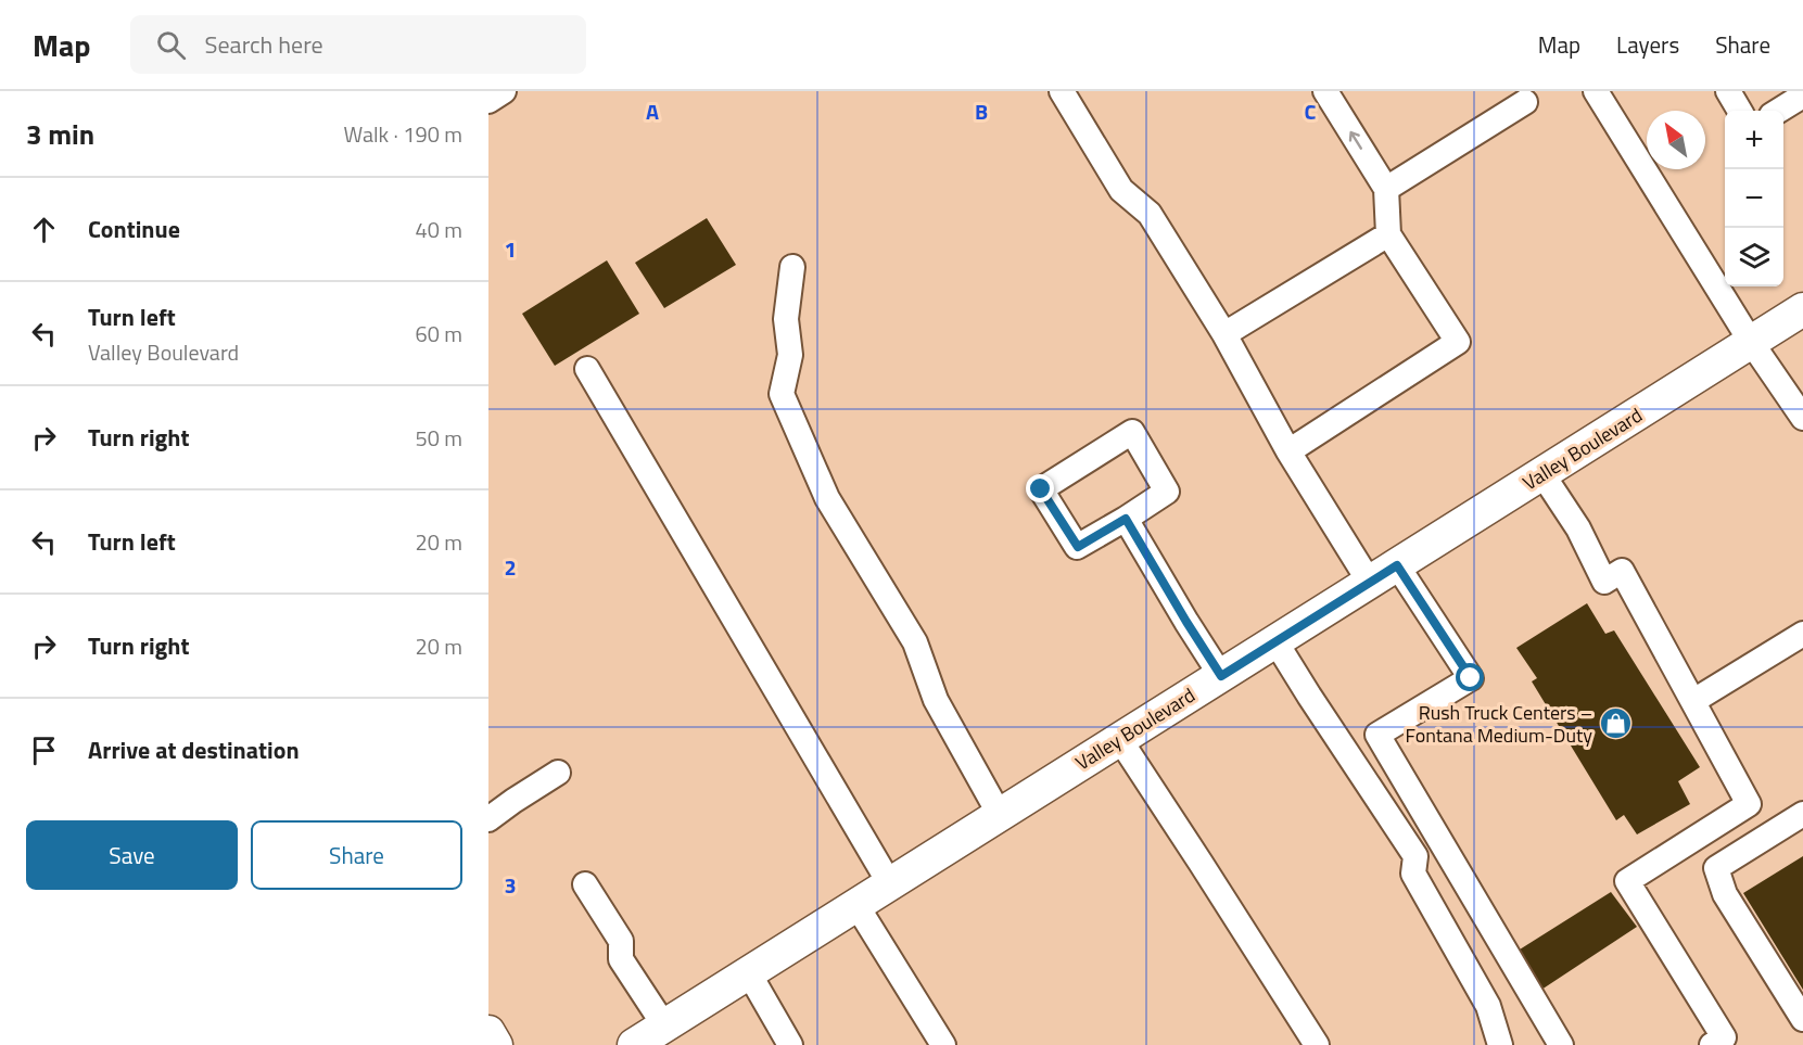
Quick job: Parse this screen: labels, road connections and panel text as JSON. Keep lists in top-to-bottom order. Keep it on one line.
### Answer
{"streets":{"main road":["Valley Boulevard"]},"places":{"shop":["Rush Truck Centers – Fontana Medium-Duty"]},"north":"top left","page":{"header":"Map","search":"Search here","nav":["Map","Layers","Share"],"heading":["3 min","Walk · 190 m"],"map_buttons":["+","−"],"list":[["Continue","40 m"],["Turn left","Valley Boulevard","60 m"],["Turn right","50 m"],["Turn left","20 m"],["Turn right","20 m"],"Arrive at destination"],"buttons":["Save","Share"]},"grid":{"columns":["A","B","C"],"rows":["1","2","3"]}}
